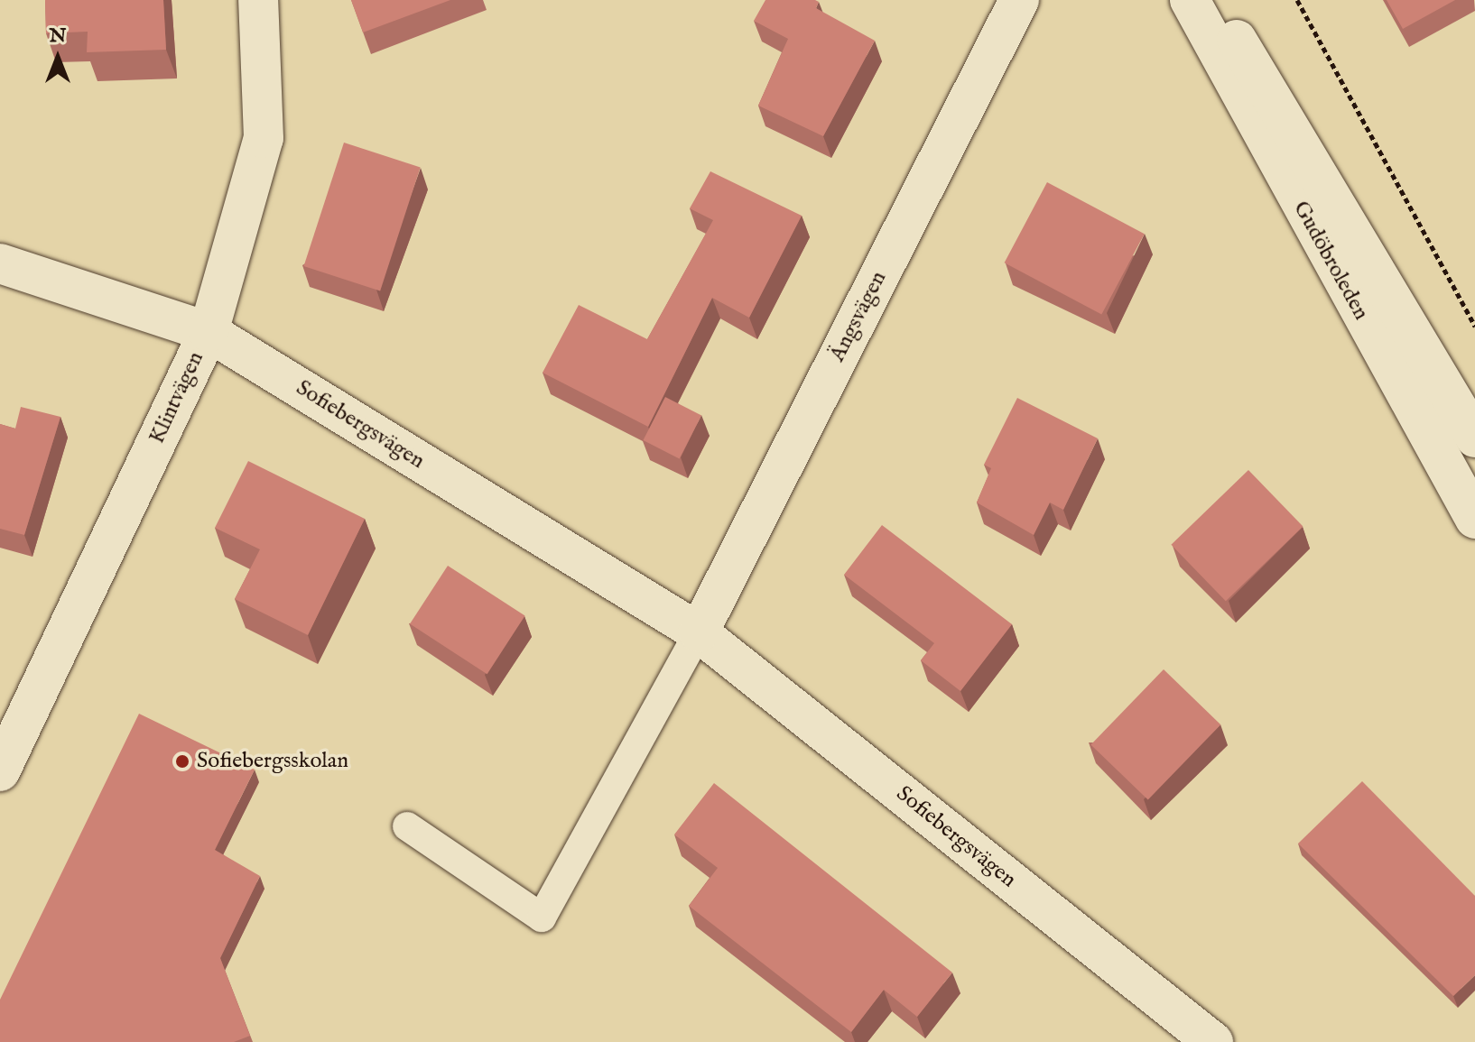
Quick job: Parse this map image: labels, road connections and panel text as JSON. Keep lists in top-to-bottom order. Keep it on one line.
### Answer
{"streets":{"street":["Gudöbroleden","Ängsvägen","Klintvägen","Sofiebergsvägen"]},"crossings":[["Ängsvägen","Sofiebergsvägen"],["Klintvägen","Sofiebergsvägen"]],"places":["Sofiebergsskolan"],"north":"top"}
